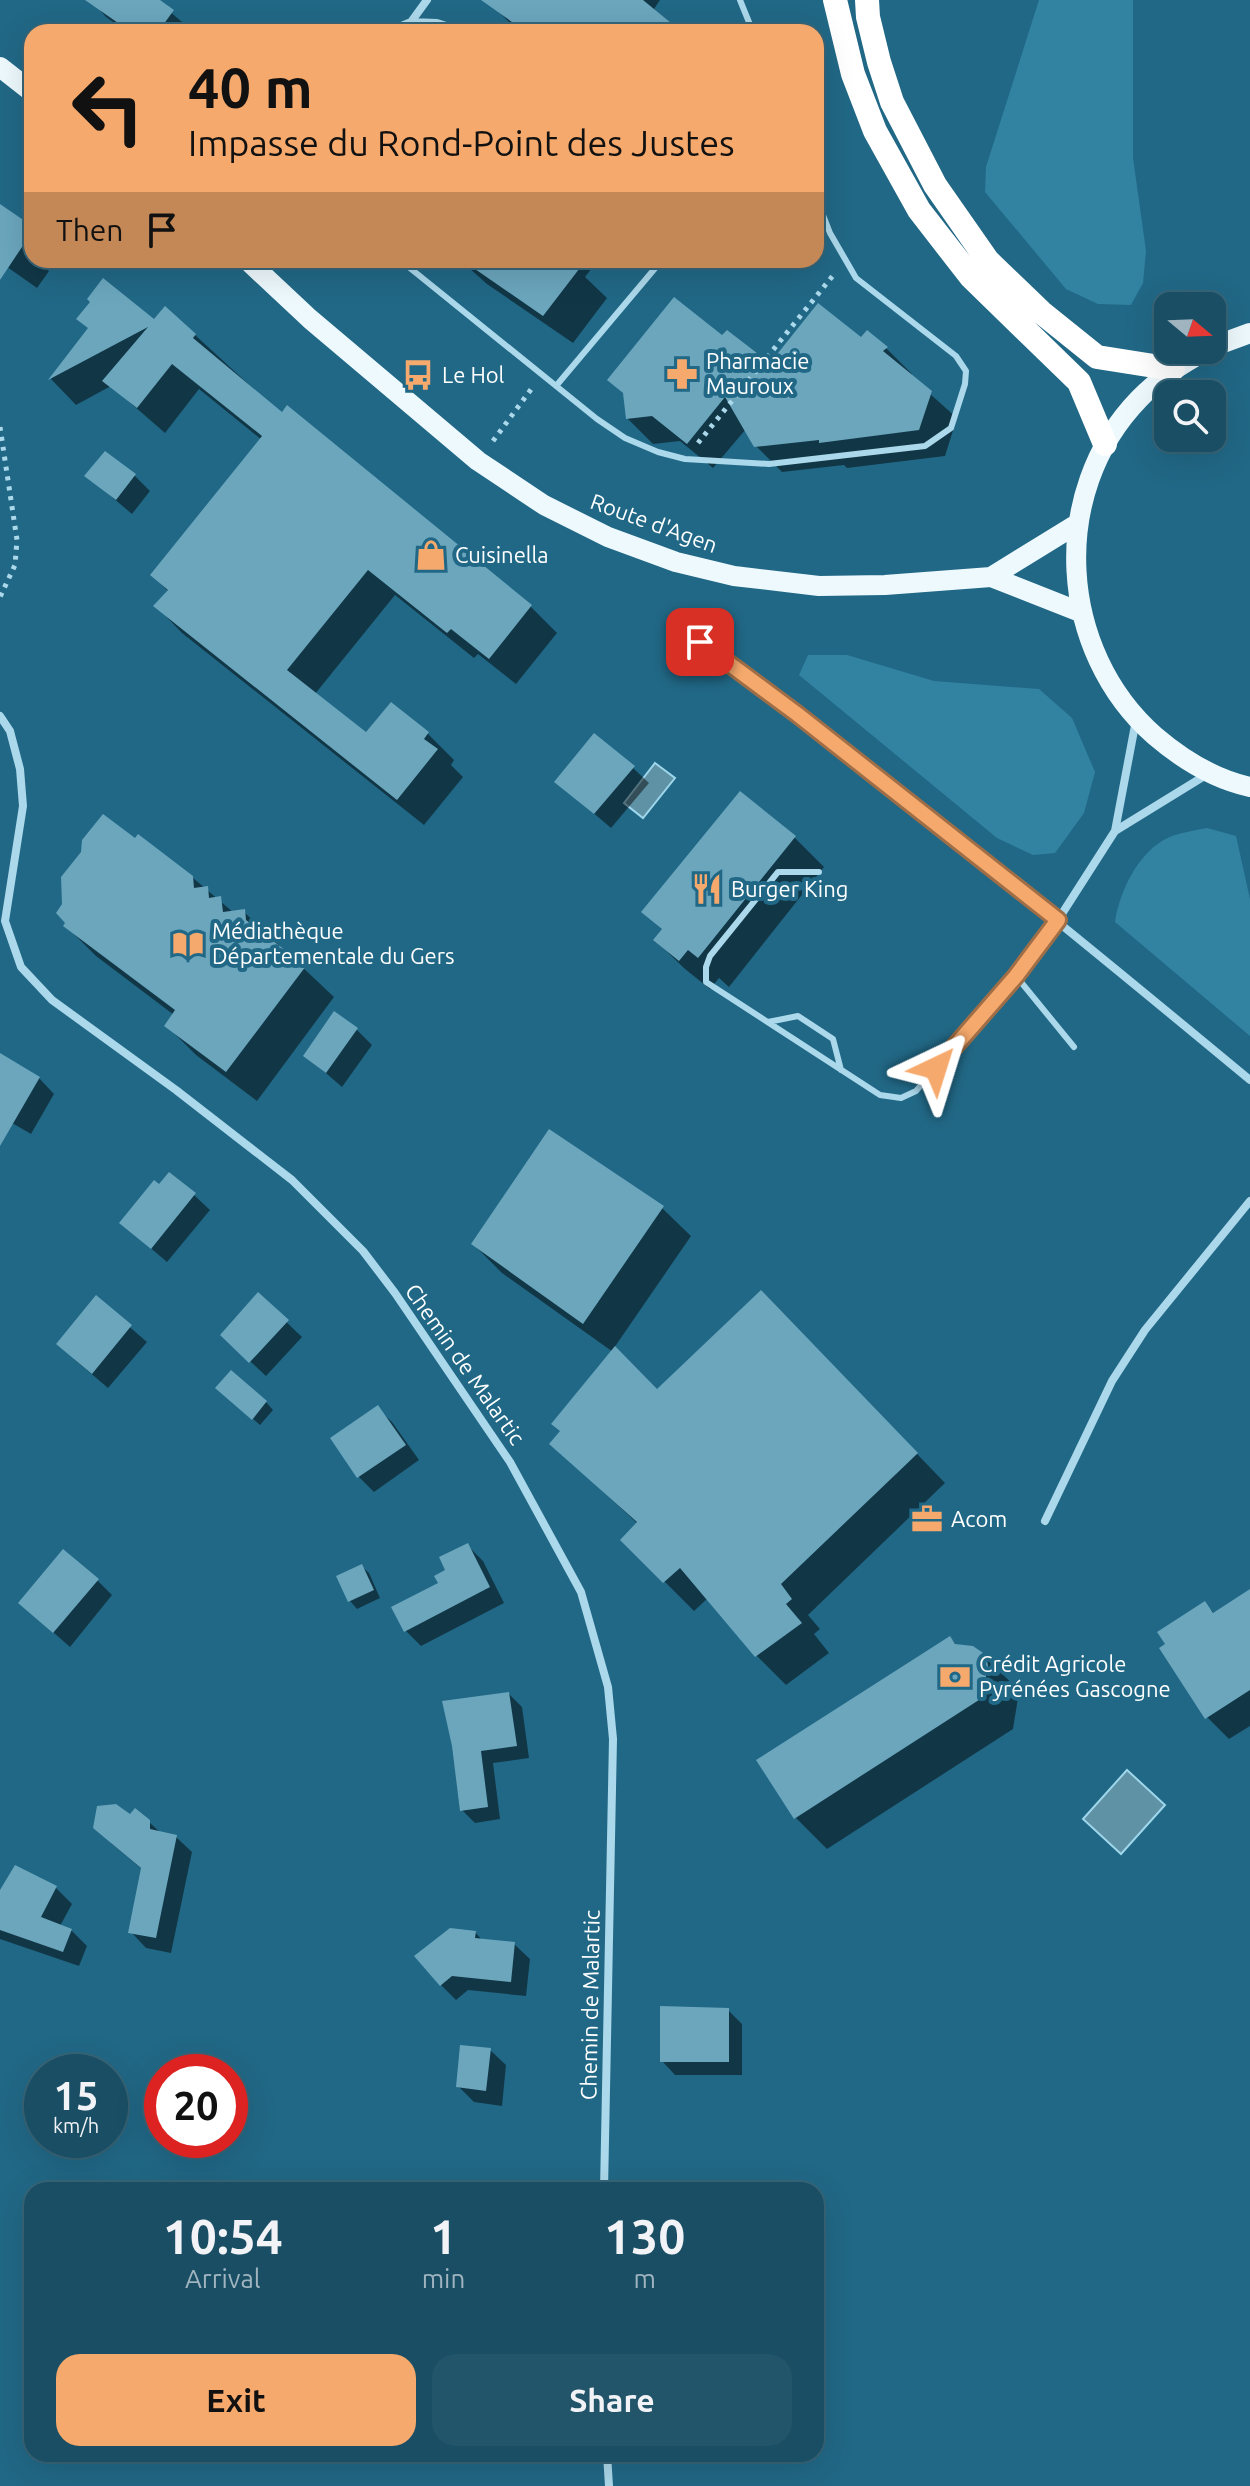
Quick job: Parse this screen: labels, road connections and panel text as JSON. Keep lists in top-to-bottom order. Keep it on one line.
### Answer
{"streets":{"main road":["Route d'Agen"],"street":["Chemin de Malartic"]},"places":{"pharmacy":["Pharmacie Mauroux"],"bus stop":["Le Hol"],"shop":["Cuisinella"],"restaurant":["Burger King"],"library":["Médiathèque Départementale du Gers"],"office":["Acom"],"bank":["Crédit Agricole Pyrénées Gascogne"]},"north":"right","page":{"turn":["40 m","Impasse du Rond-Point des Justes"],"then":"Then","speed":"15 km/h","limit":"20","eta":["10:54","Arrival","1","min","130","m"],"buttons":["Exit","Share"]}}
